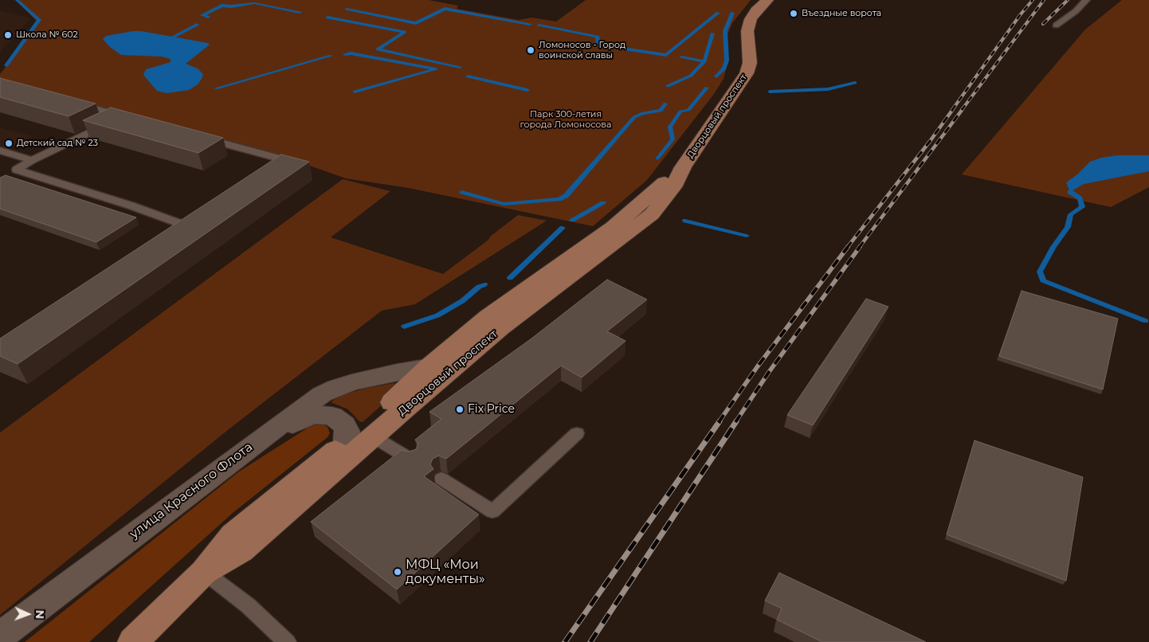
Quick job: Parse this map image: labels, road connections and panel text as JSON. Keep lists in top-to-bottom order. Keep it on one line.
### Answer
{"streets":{"main road":["Дворцовый проспект","улица Красного Флота"]},"crossings":[["Дворцовый проспект","улица Красного Флота"]],"parks":["Парк 300-летия города Ломоносова"],"places":["Въездные ворота","Школа № 602","Ломоносов - Город воинской славы","Детский сад № 23","Fix Price","МФЦ «Мои документы»"],"north":"right"}
